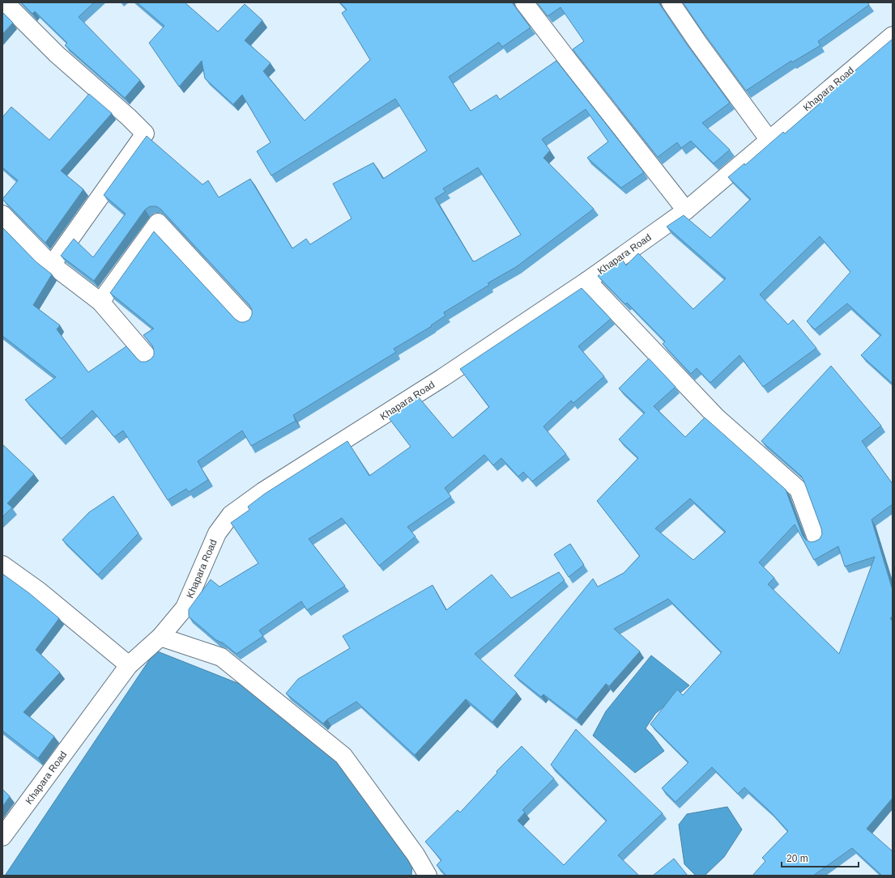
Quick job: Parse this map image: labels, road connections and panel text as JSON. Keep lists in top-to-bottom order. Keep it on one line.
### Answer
{"streets":{"street":["Khapara Road"]},"scale_bar":"20 m"}
